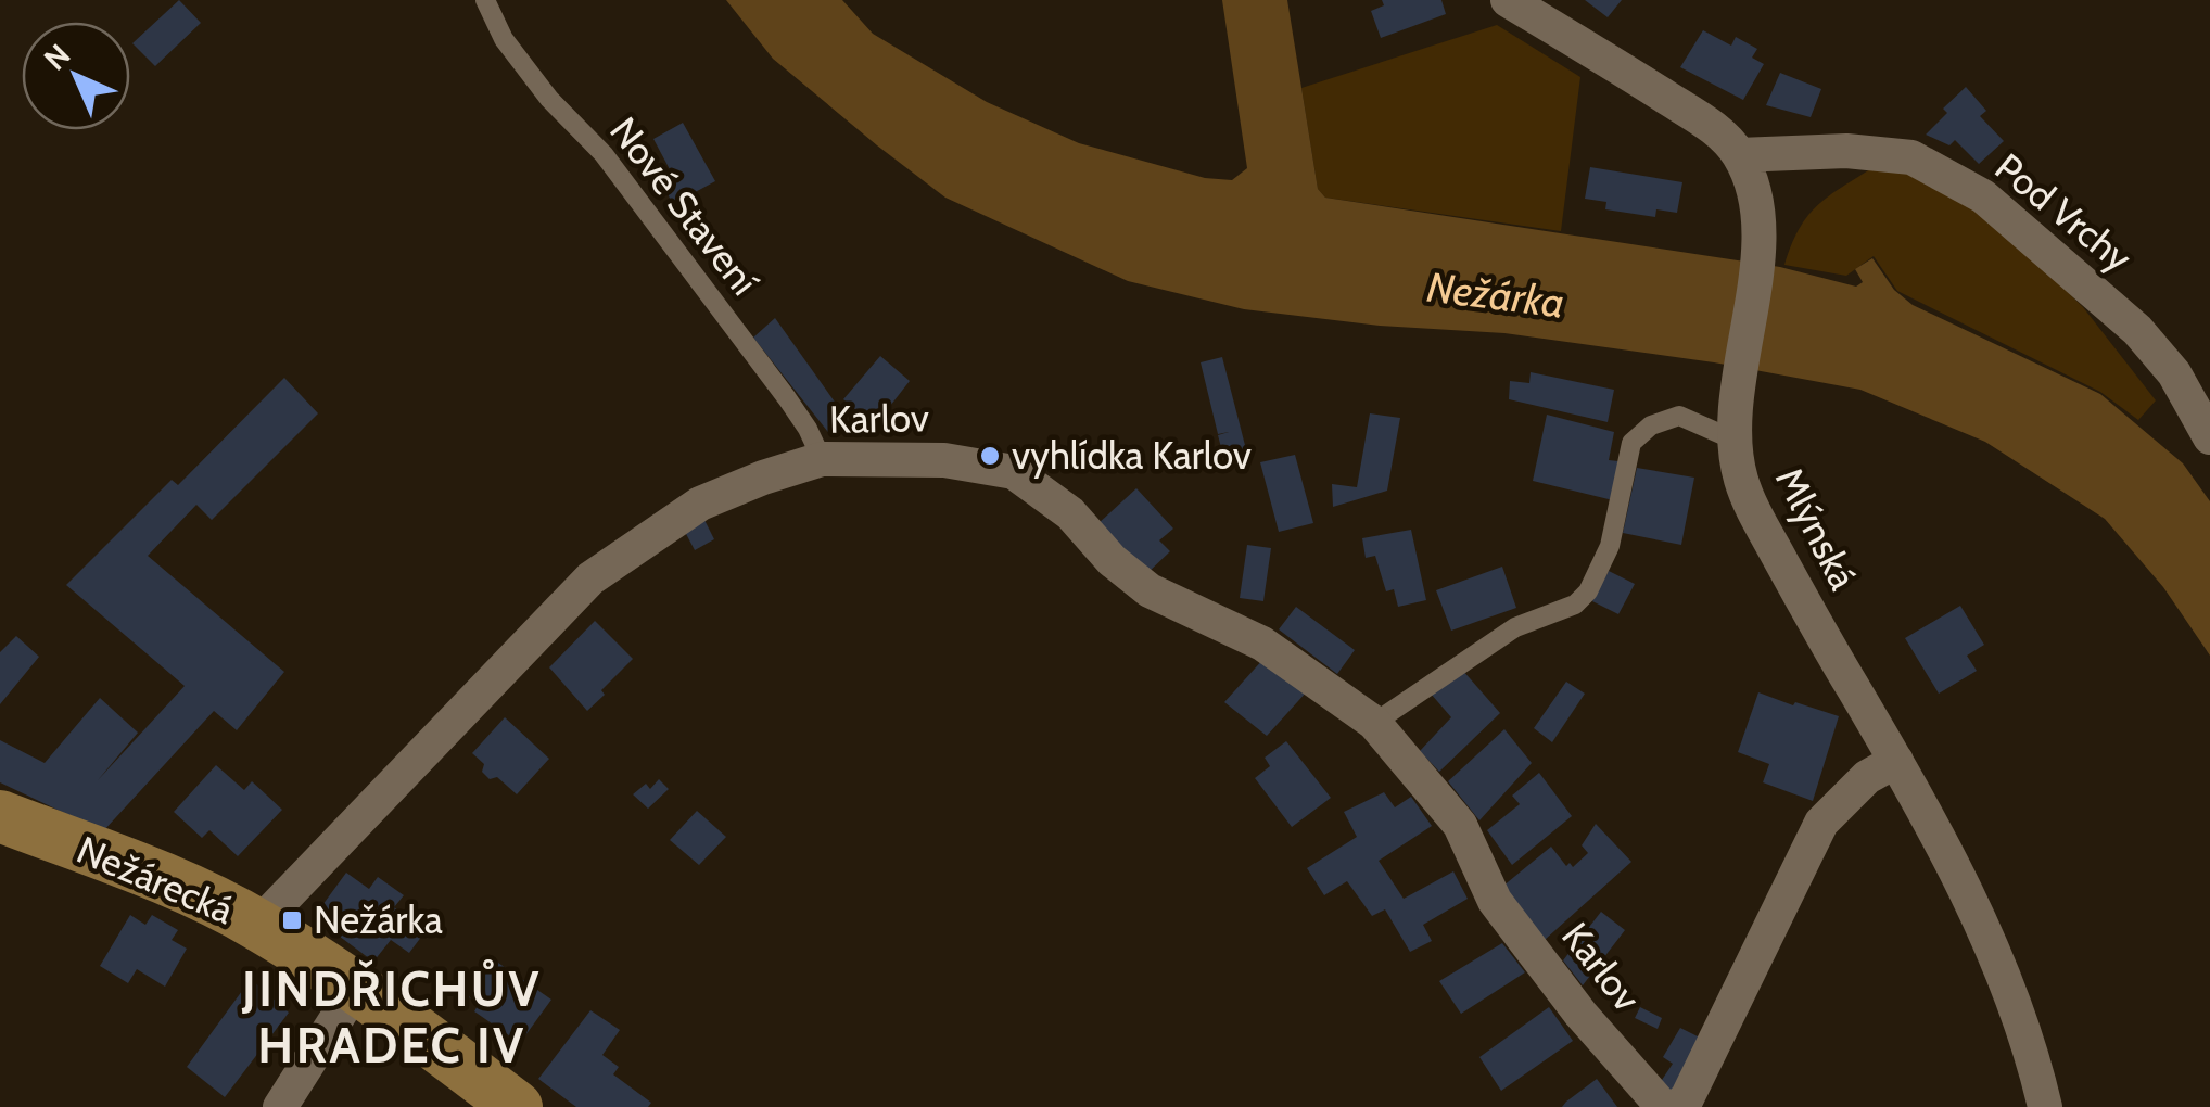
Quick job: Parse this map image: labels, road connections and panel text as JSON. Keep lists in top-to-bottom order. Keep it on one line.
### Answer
{"streets":{"street":["Pod Vrchy","Karlov","Mlýnská","Nežárecká"],"lane":["Nové Stavení"]},"crossings":[["Nové Stavení","Karlov"],["Pod Vrchy","Mlýnská"],["Karlov","Nežárecká"]],"districts":["JINDŘICHŮV HRADEC IV"],"water":["Nežárka"],"places":{"other":["vyhlídka Karlov"],"transit":["Nežárka"]},"north":"top left"}
